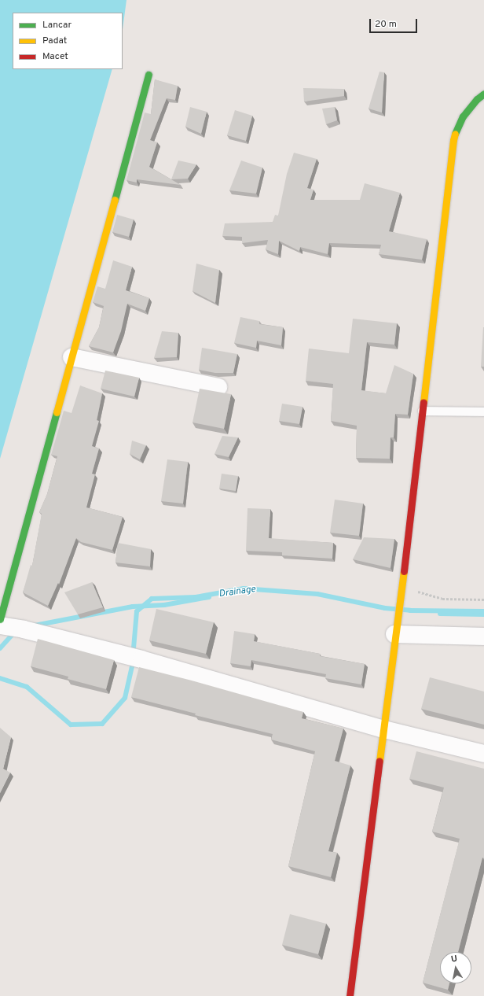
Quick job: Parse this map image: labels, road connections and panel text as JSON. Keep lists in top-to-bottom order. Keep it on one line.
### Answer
{"water":["Drainage"],"legend":["Lancar","Padat","Macet"],"scale_bar":"20 m","north":"top"}
